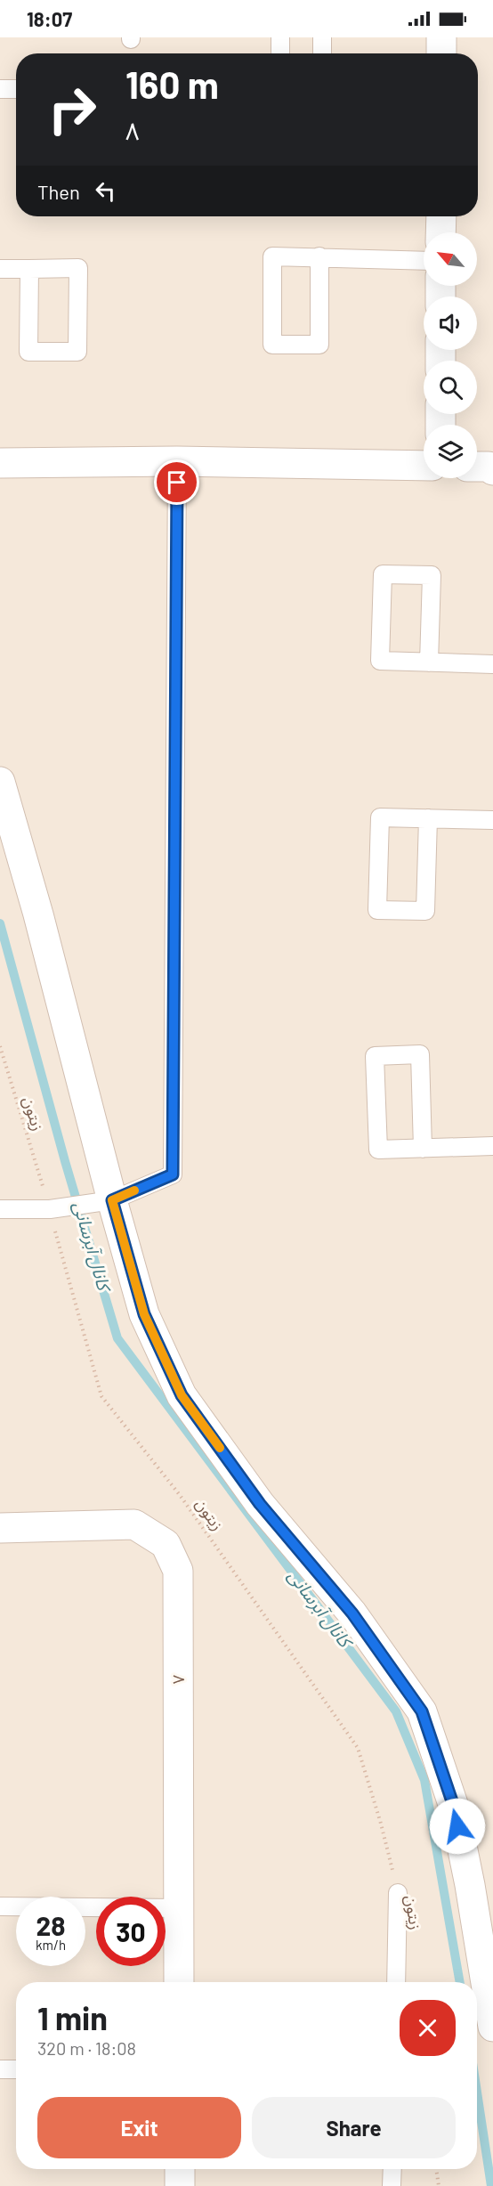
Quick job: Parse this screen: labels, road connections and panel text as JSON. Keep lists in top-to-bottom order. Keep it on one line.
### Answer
{"streets":{"street":["۷"],"path":["زیتون"]},"water":["کانال آبرسانی"],"north":"top left","page":{"status":"18:07","turn":["160 m","۸"],"then":"Then","speed":"28 km/h","limit":"30","heading":["1 min","320 m · 18:08"],"buttons":["Exit","Share"]}}
